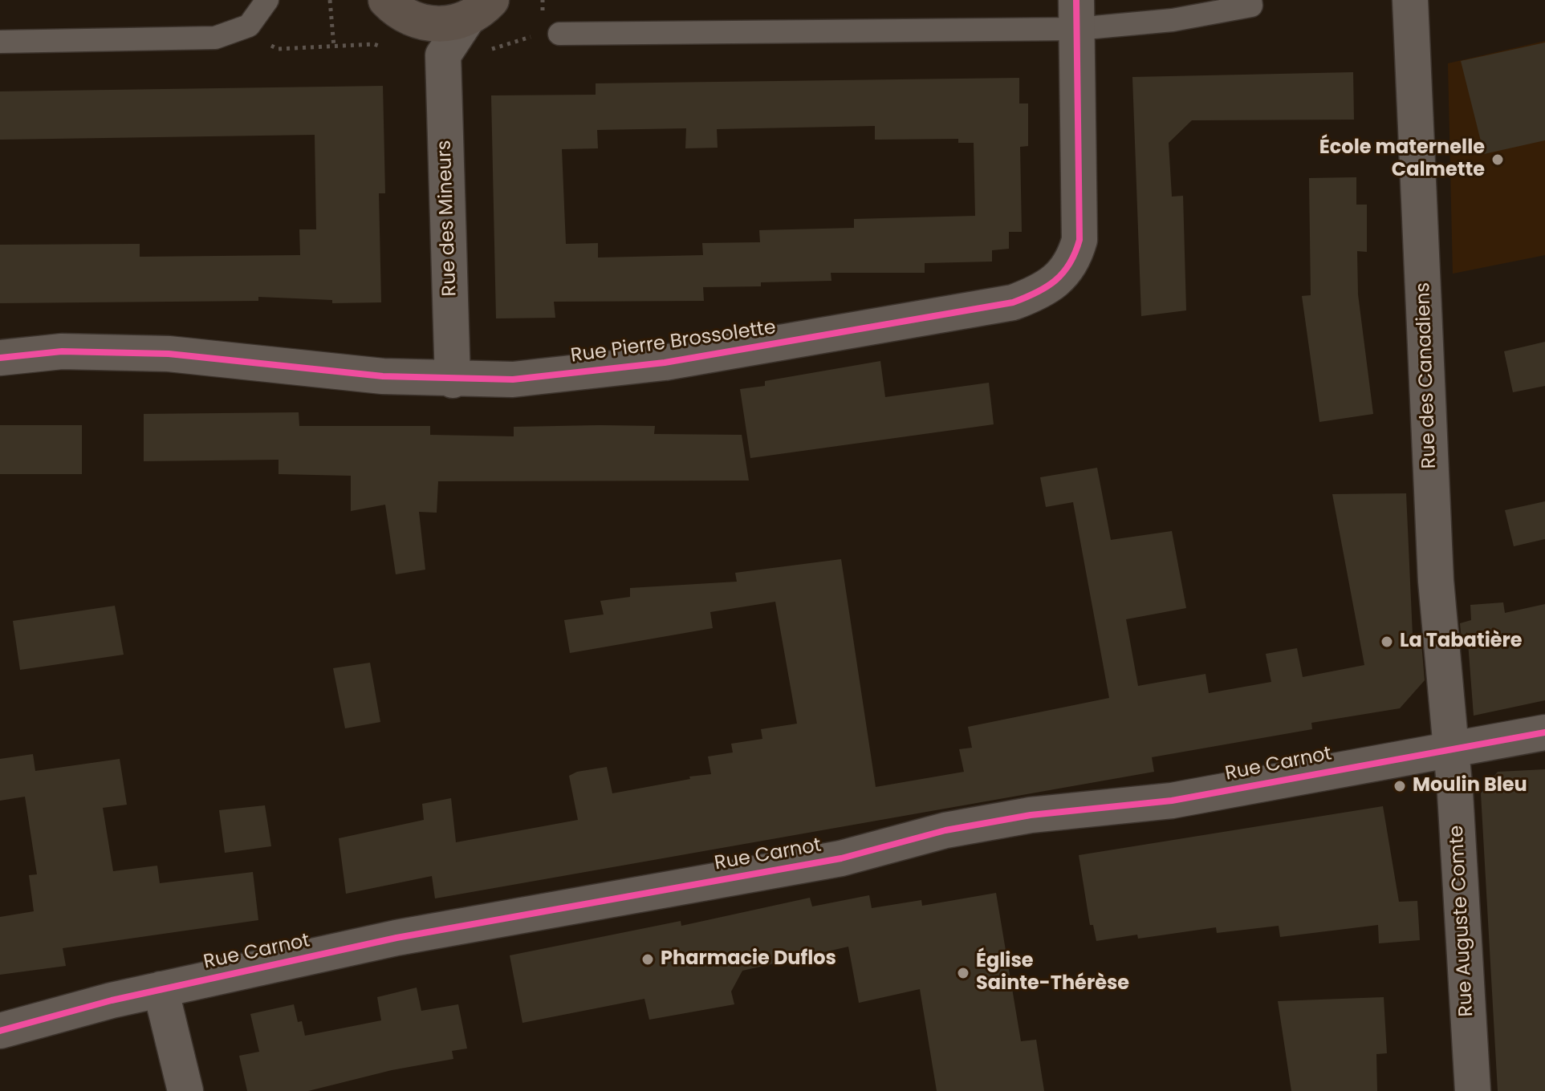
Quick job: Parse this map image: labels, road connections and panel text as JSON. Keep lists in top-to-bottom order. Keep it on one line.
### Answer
{"streets":{"street":["Rue des Mineurs","Rue Pierre Brossolette","Rue des Canadiens","Rue Carnot","Rue Auguste Comte"]},"crossings":[["Rue des Mineurs","Rue Pierre Brossolette"],["Rue des Canadiens","Rue Carnot"],["Rue des Canadiens","Rue Auguste Comte"],["Rue Carnot","Rue Auguste Comte"]],"places":["École maternelle Calmette","La Tabatière","Moulin Bleu","Pharmacie Duflos","Église Sainte-Thérèse"]}
